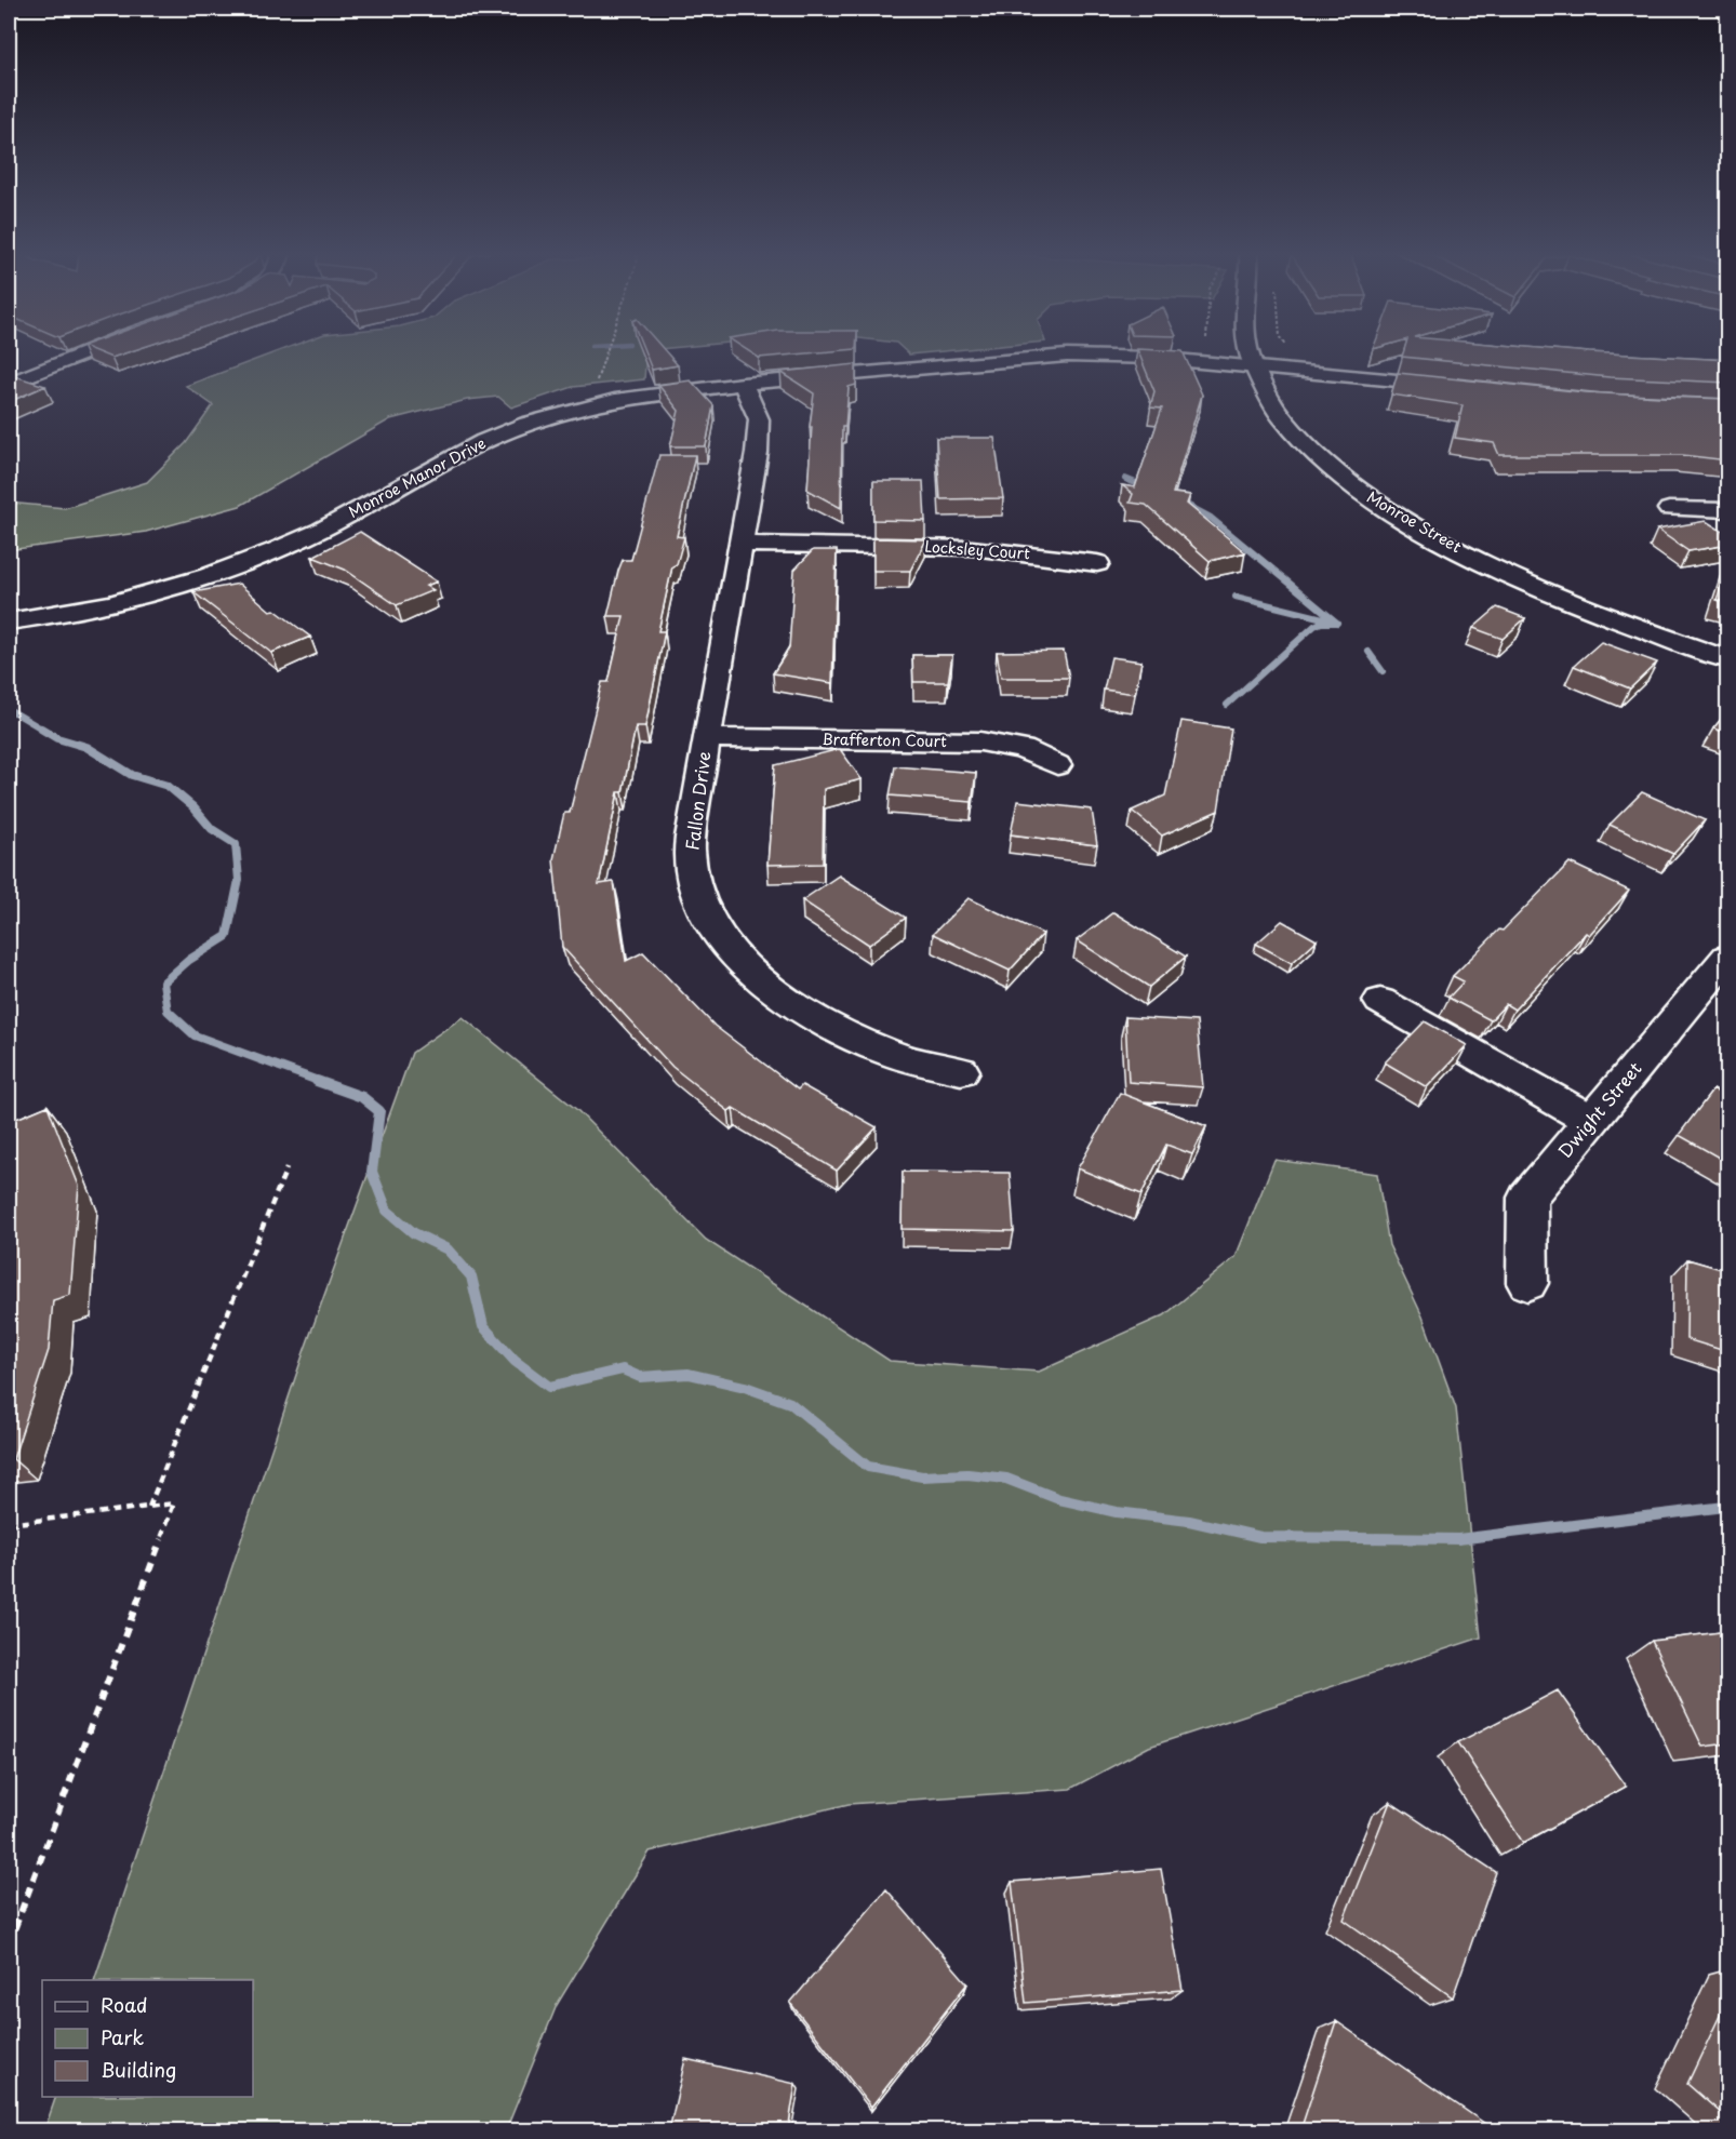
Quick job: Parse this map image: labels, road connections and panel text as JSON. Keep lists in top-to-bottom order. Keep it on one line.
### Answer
{"streets":{"street":["Monroe Manor Drive","Monroe Street","Locksley Court","Brafferton Court","Fallon Drive","Dwight Street"]},"crossings":[["Monroe Manor Drive","Monroe Street"],["Monroe Manor Drive","Fallon Drive"],["Locksley Court","Fallon Drive"],["Brafferton Court","Fallon Drive"]],"legend":["Road","Park","Building"]}
